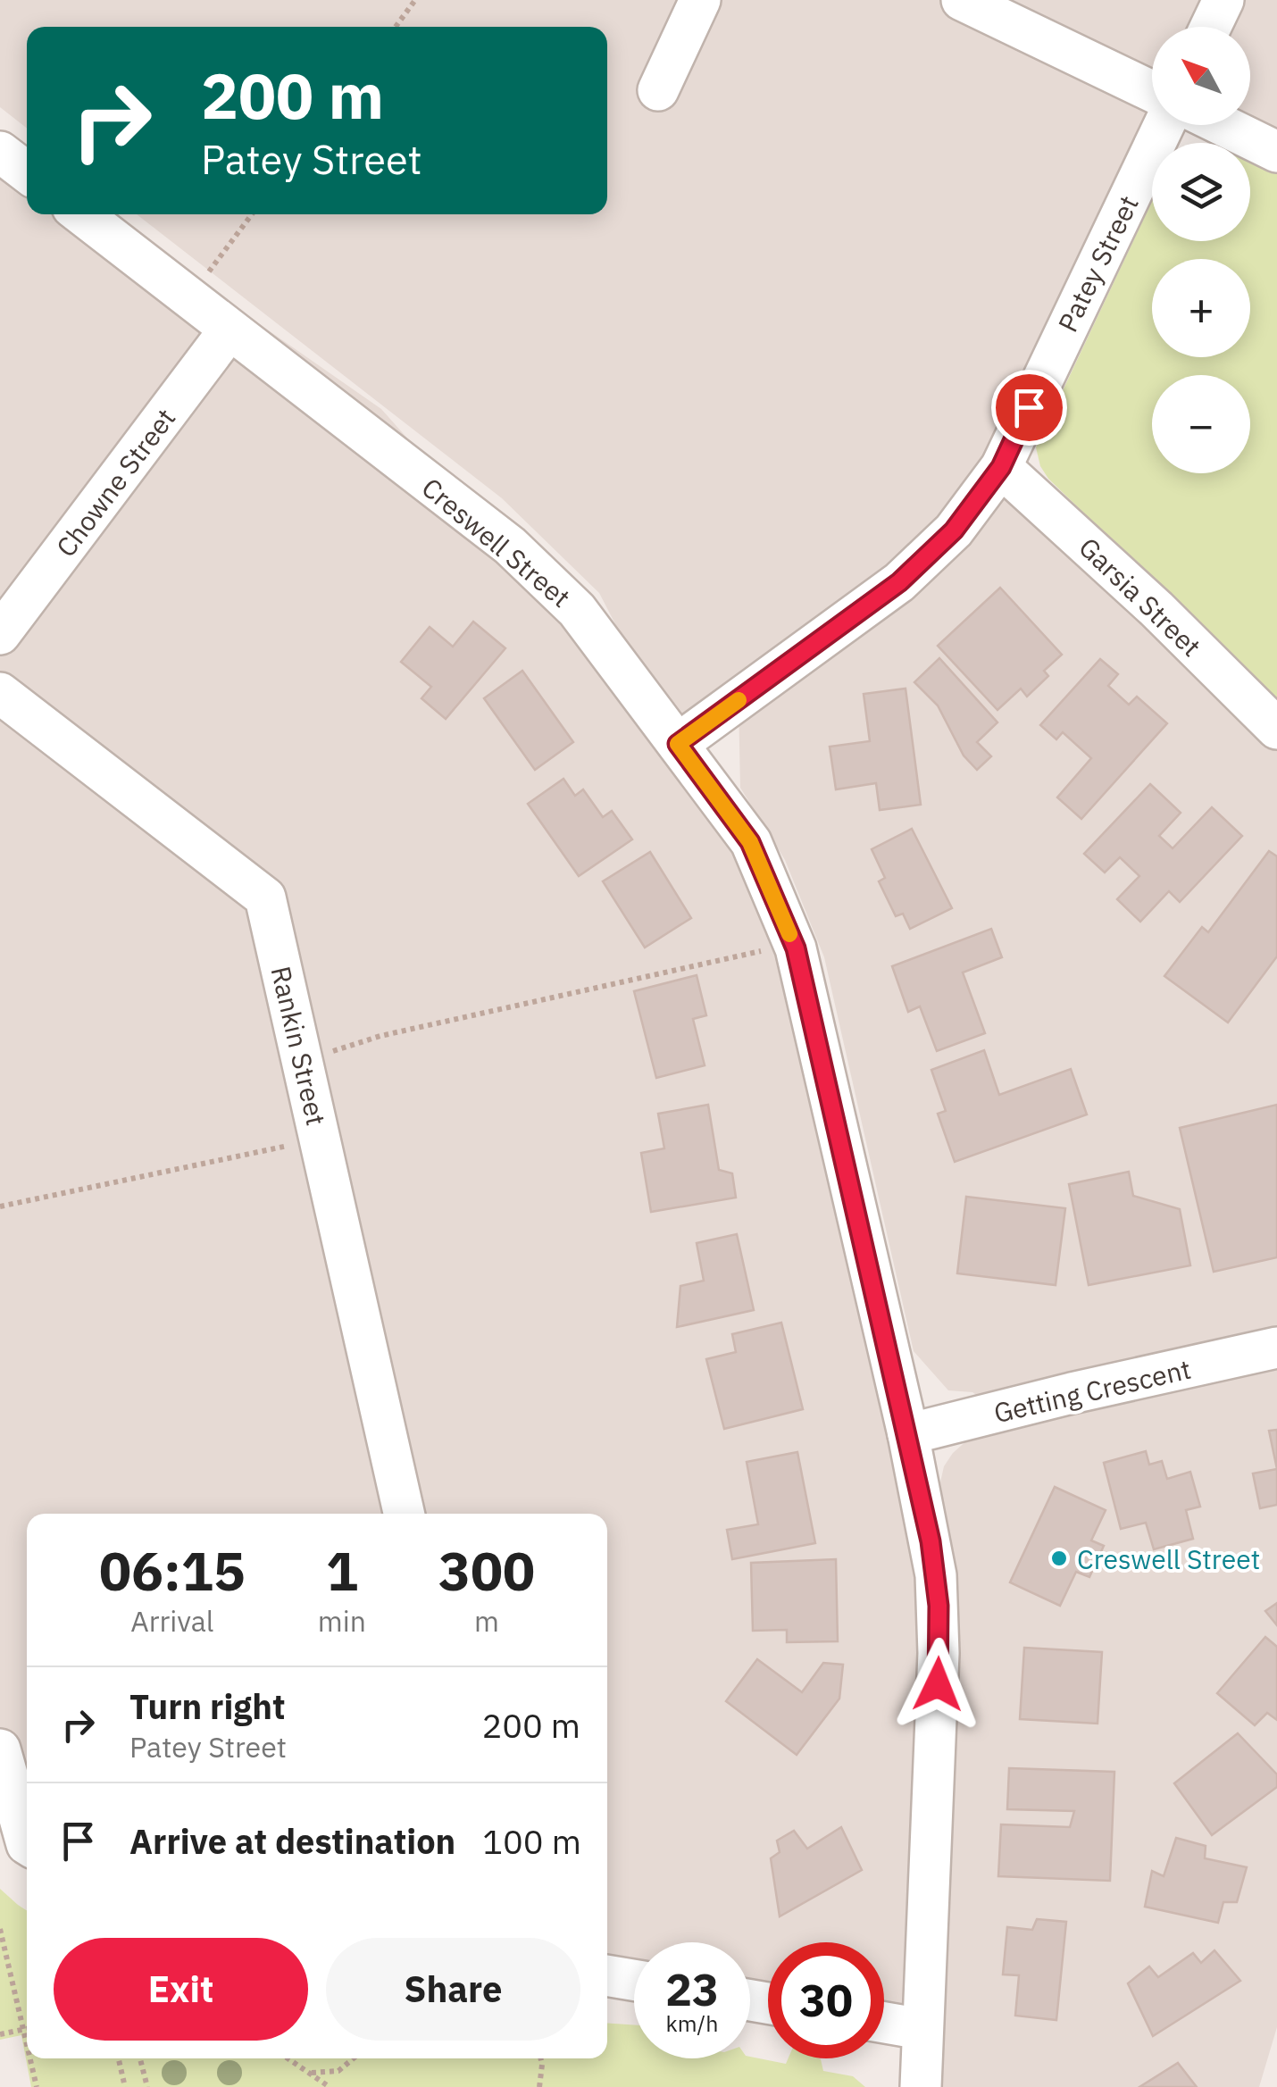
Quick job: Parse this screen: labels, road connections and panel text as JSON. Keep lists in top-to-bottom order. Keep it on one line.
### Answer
{"streets":{"street":["Patey Street","Chowne Street","Creswell Street","Garsia Street","Rankin Street","Getting Crescent"]},"crossings":[["Patey Street","Creswell Street"],["Patey Street","Garsia Street"],["Chowne Street","Creswell Street"],["Creswell Street","Getting Crescent"]],"places":["Creswell Street"],"north":"top left","page":{"map_buttons":["+","−"],"turn":["200 m","Patey Street"],"eta":["06:15","Arrival","1","min","300","m"],"list":[{"name":"Turn right","note":"Patey Street","value":"200 m"},{"name":"Arrive at destination","value":"100 m"}],"buttons":["Exit","Share"],"speed":"23 km/h","limit":"30"}}
